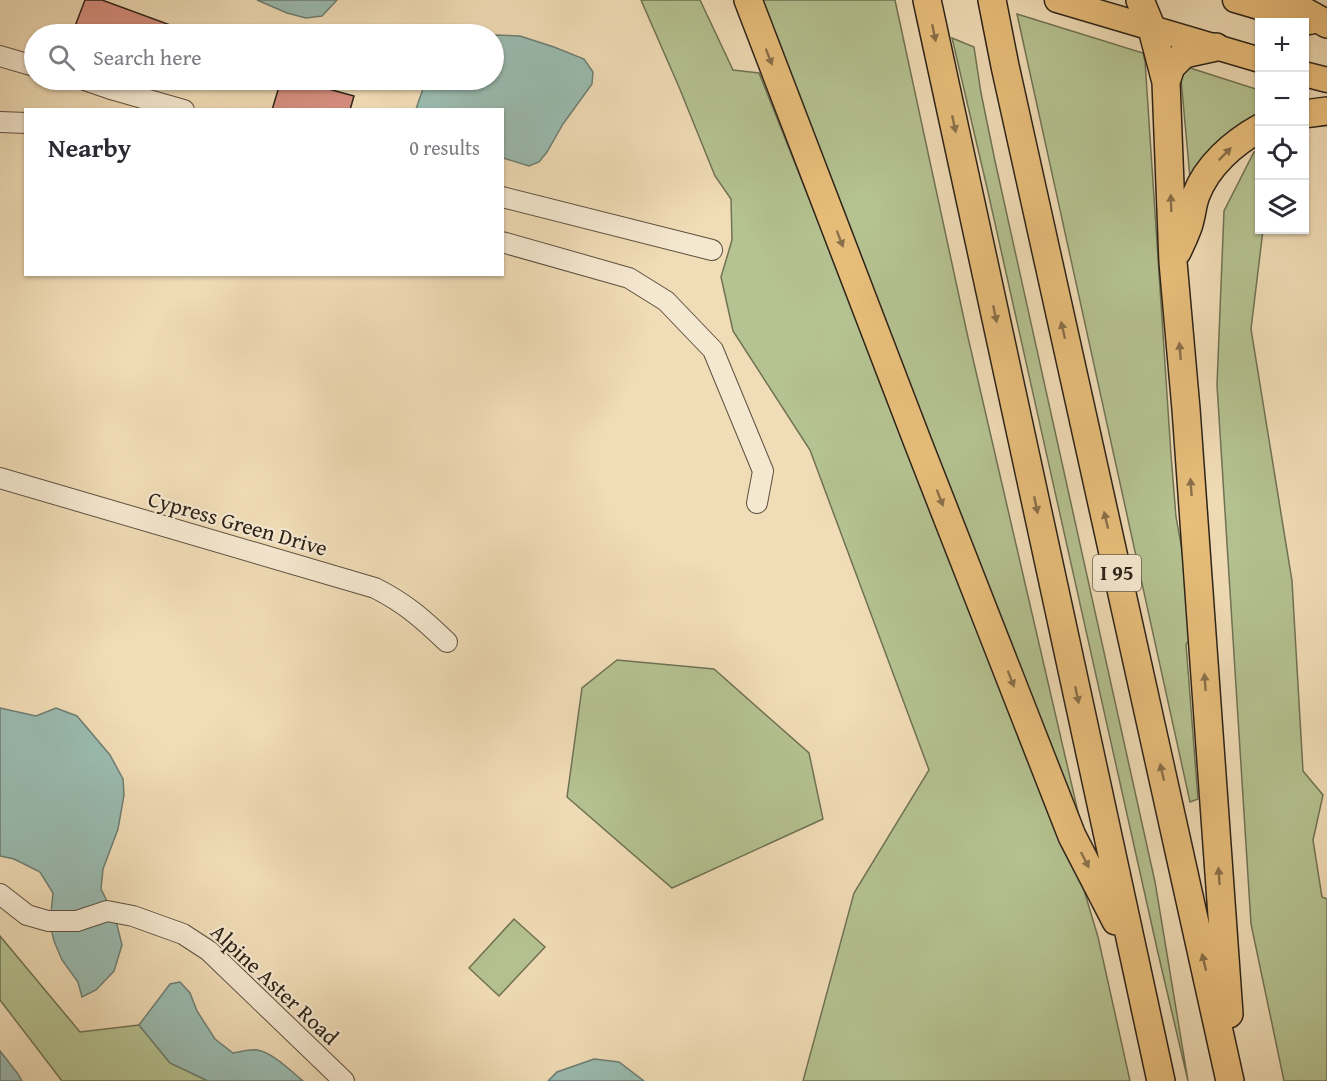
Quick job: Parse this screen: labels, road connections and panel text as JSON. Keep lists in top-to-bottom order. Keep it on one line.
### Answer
{"streets":{"highway":["I 95"],"street":["Cypress Green Drive","Alpine Aster Road"]},"page":{"map_buttons":["+","−"],"search":"Search here","heading":["Nearby","0 results"]}}
